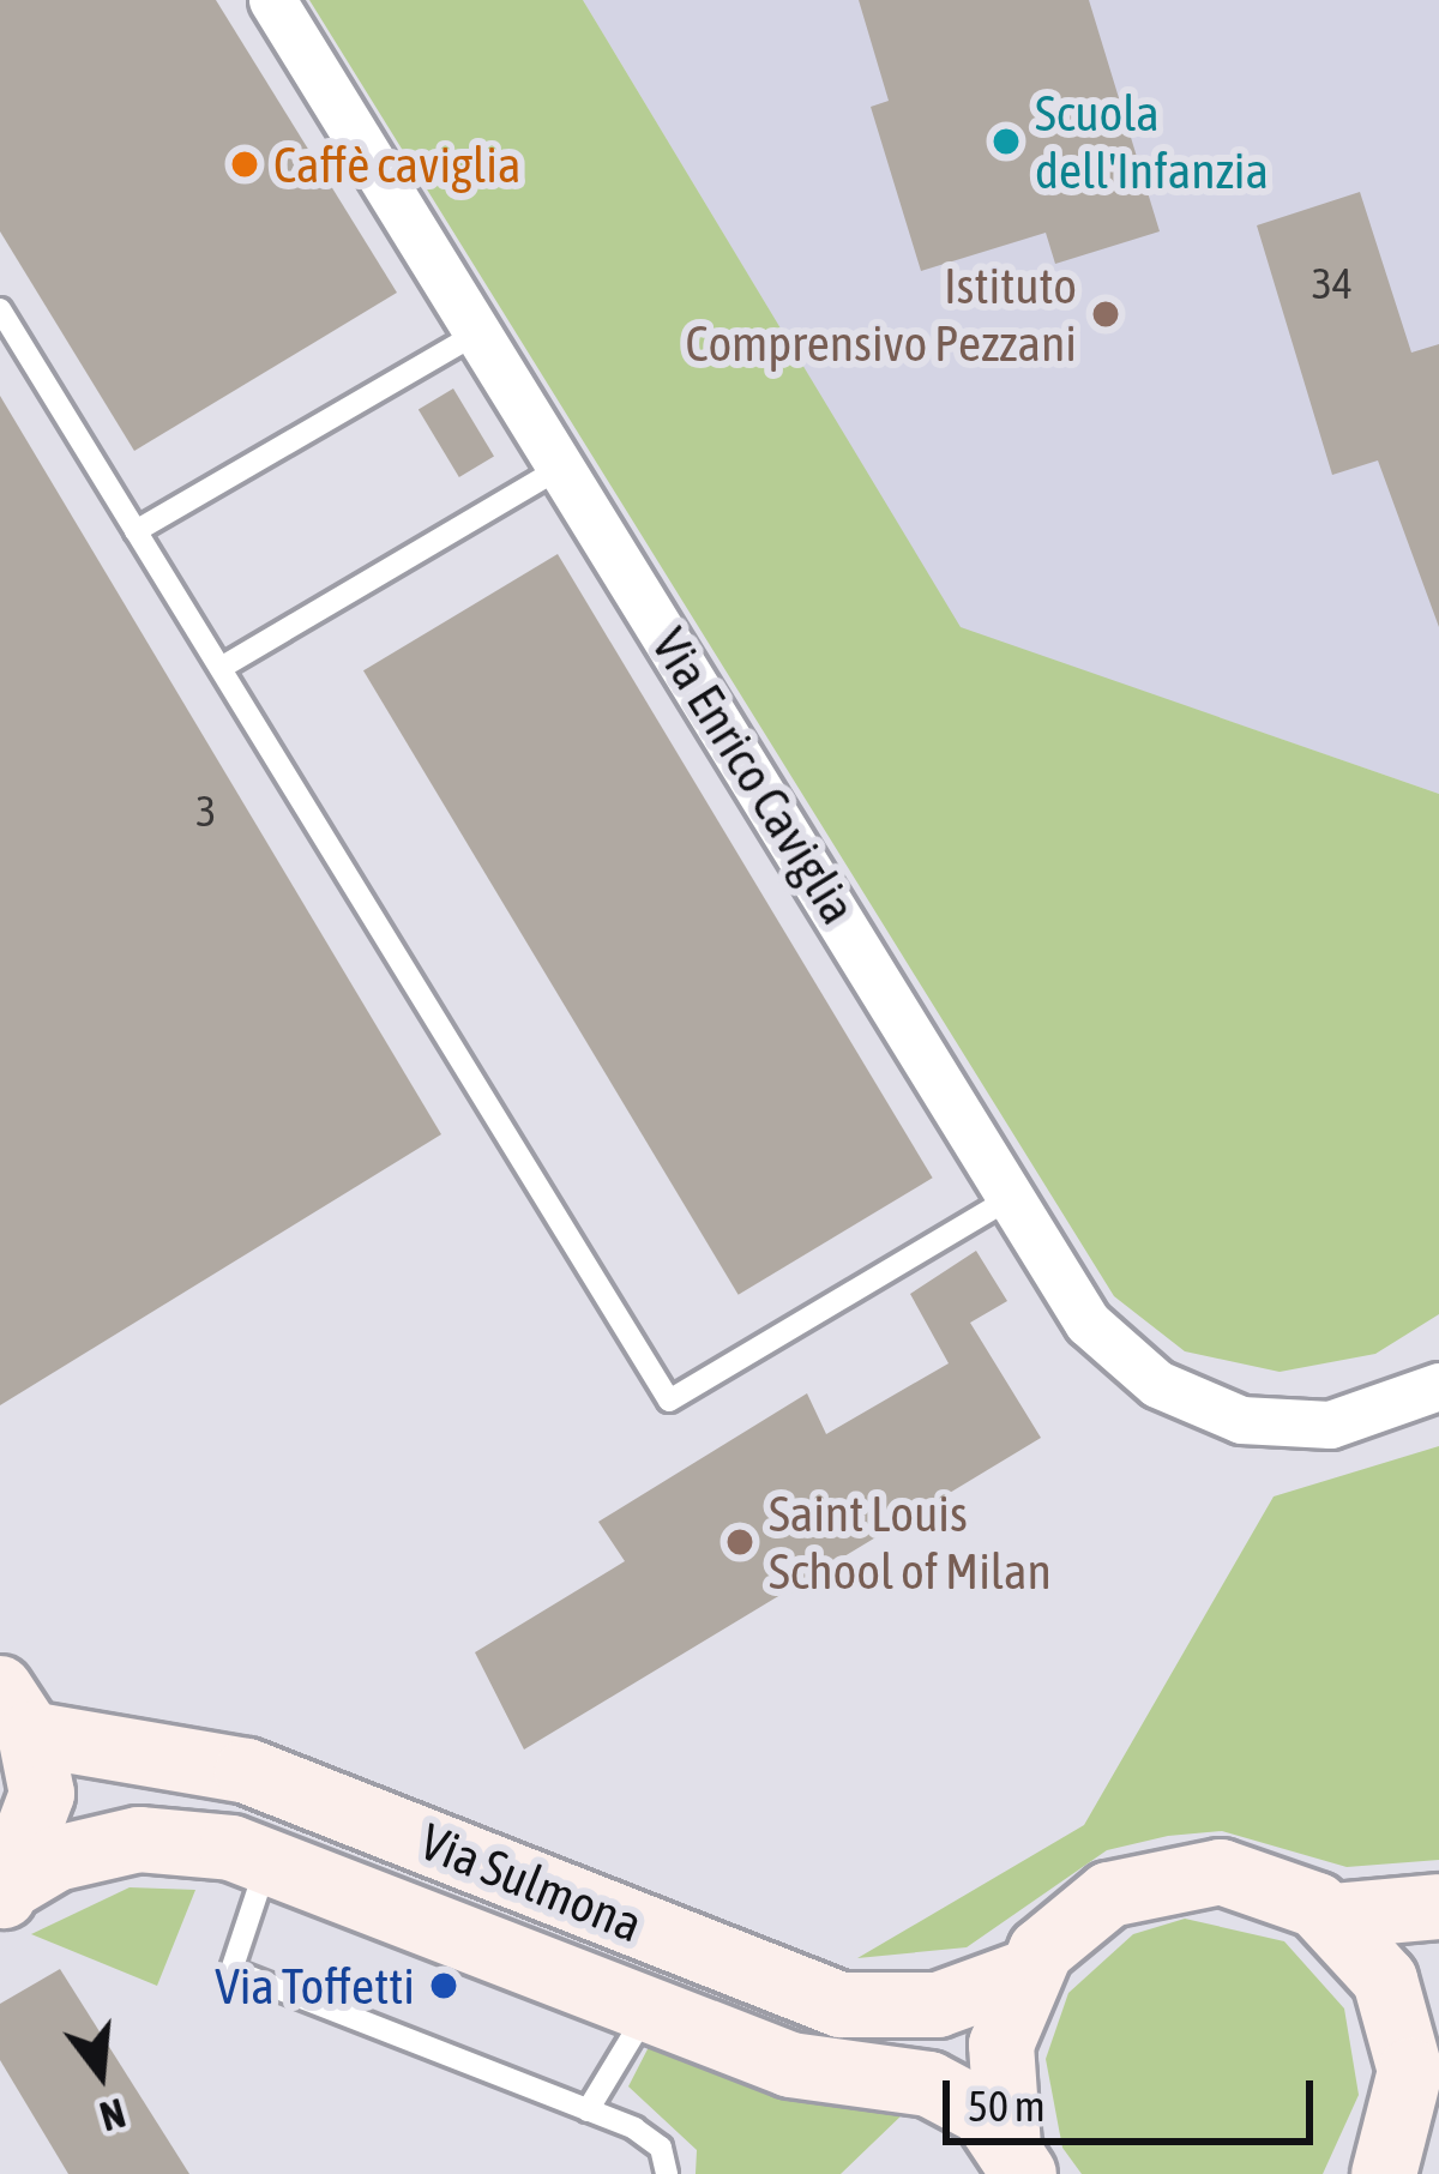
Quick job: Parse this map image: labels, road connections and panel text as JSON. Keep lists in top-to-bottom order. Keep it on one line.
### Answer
{"streets":{"street":["Via Enrico Caviglia","Via Sulmona"]},"places":["Scuola dell'Infanzia","Caffè caviglia","Istituto Comprensivo Pezzani","Saint Louis School of Milan","Via Toffetti"],"house_numbers":["34","3"],"scale_bar":"50 m","north":"bottom"}
